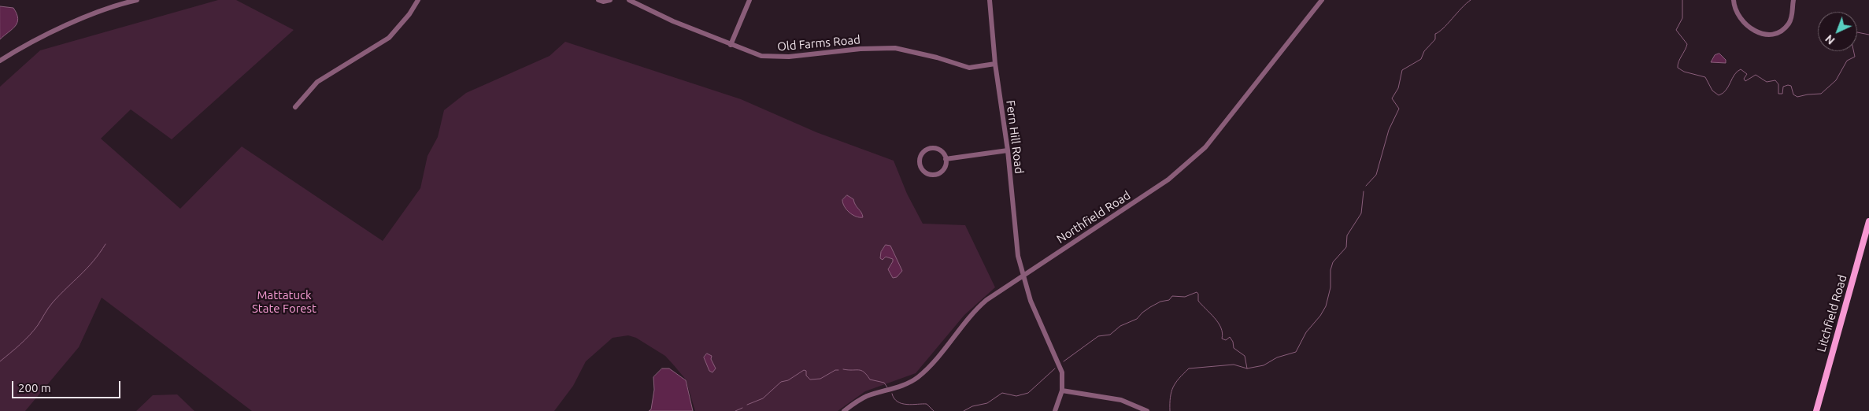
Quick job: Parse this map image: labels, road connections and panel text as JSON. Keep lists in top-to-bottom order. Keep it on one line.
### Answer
{"streets":{"main road":["Litchfield Road"],"street":["Old Farms Road","Fern Hill Road","Northfield Road"]},"crossings":[["Old Farms Road","Fern Hill Road"],["Fern Hill Road","Northfield Road"]],"parks":["Mattatuck State Forest"],"scale_bar":"200 m","north":"bottom left"}
